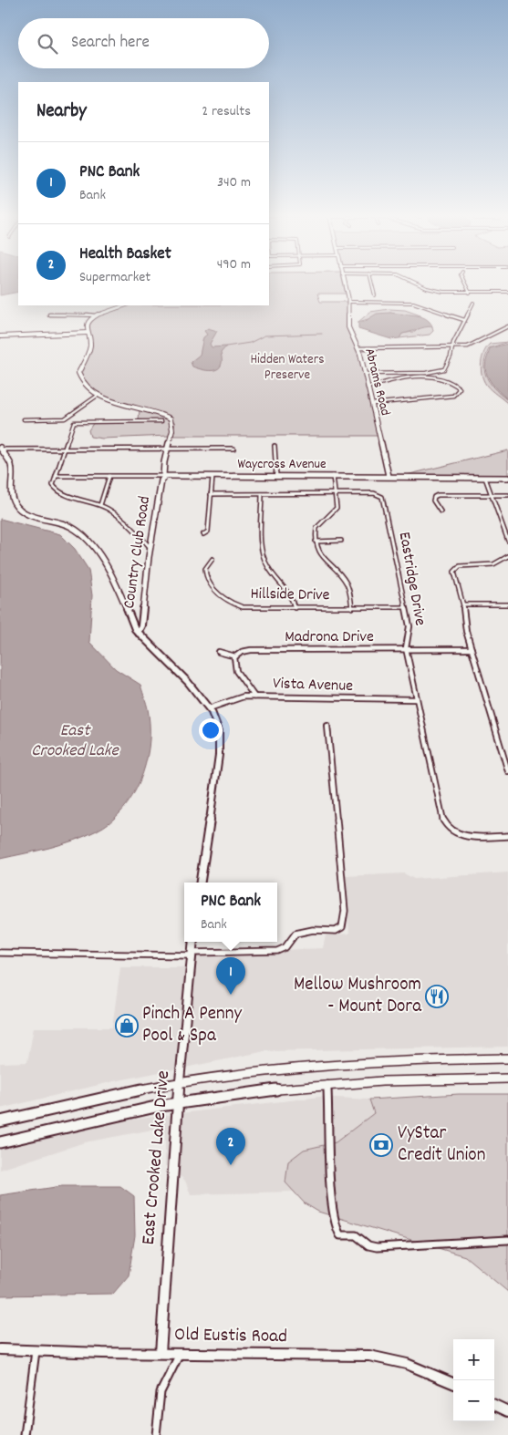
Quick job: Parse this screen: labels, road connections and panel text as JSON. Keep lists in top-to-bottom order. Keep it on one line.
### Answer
{"streets":{"street":["Abrams Road","Waycross Avenue","Country Club Road","Eastridge Drive","Hillside Drive","Madrona Drive","Vista Avenue","East Crooked Lake Drive","Old Eustis Road"]},"crossings":[["Abrams Road","Waycross Avenue"],["Waycross Avenue","Country Club Road"],["Eastridge Drive","Hillside Drive"],["Eastridge Drive","Madrona Drive"],["Eastridge Drive","Vista Avenue"],["East Crooked Lake Drive","Old Eustis Road"]],"water":["East Crooked Lake"],"parks":["Hidden Waters Preserve"],"places":{"restaurant":["Mellow Mushroom - Mount Dora"],"shop":["Pinch A Penny Pool & Spa"],"bank":["VyStar Credit Union"]},"page":{"search":"Search here","heading":["Nearby","2 results"],"list":[{"mark":"1","name":"PNC Bank","note":"Bank","value":"340 m"},{"mark":"2","name":"Health Basket","note":"Supermarket","value":"490 m"}],"popup":["PNC Bank","Bank"],"pins":["1","2"],"map_buttons":["+","−"]}}
